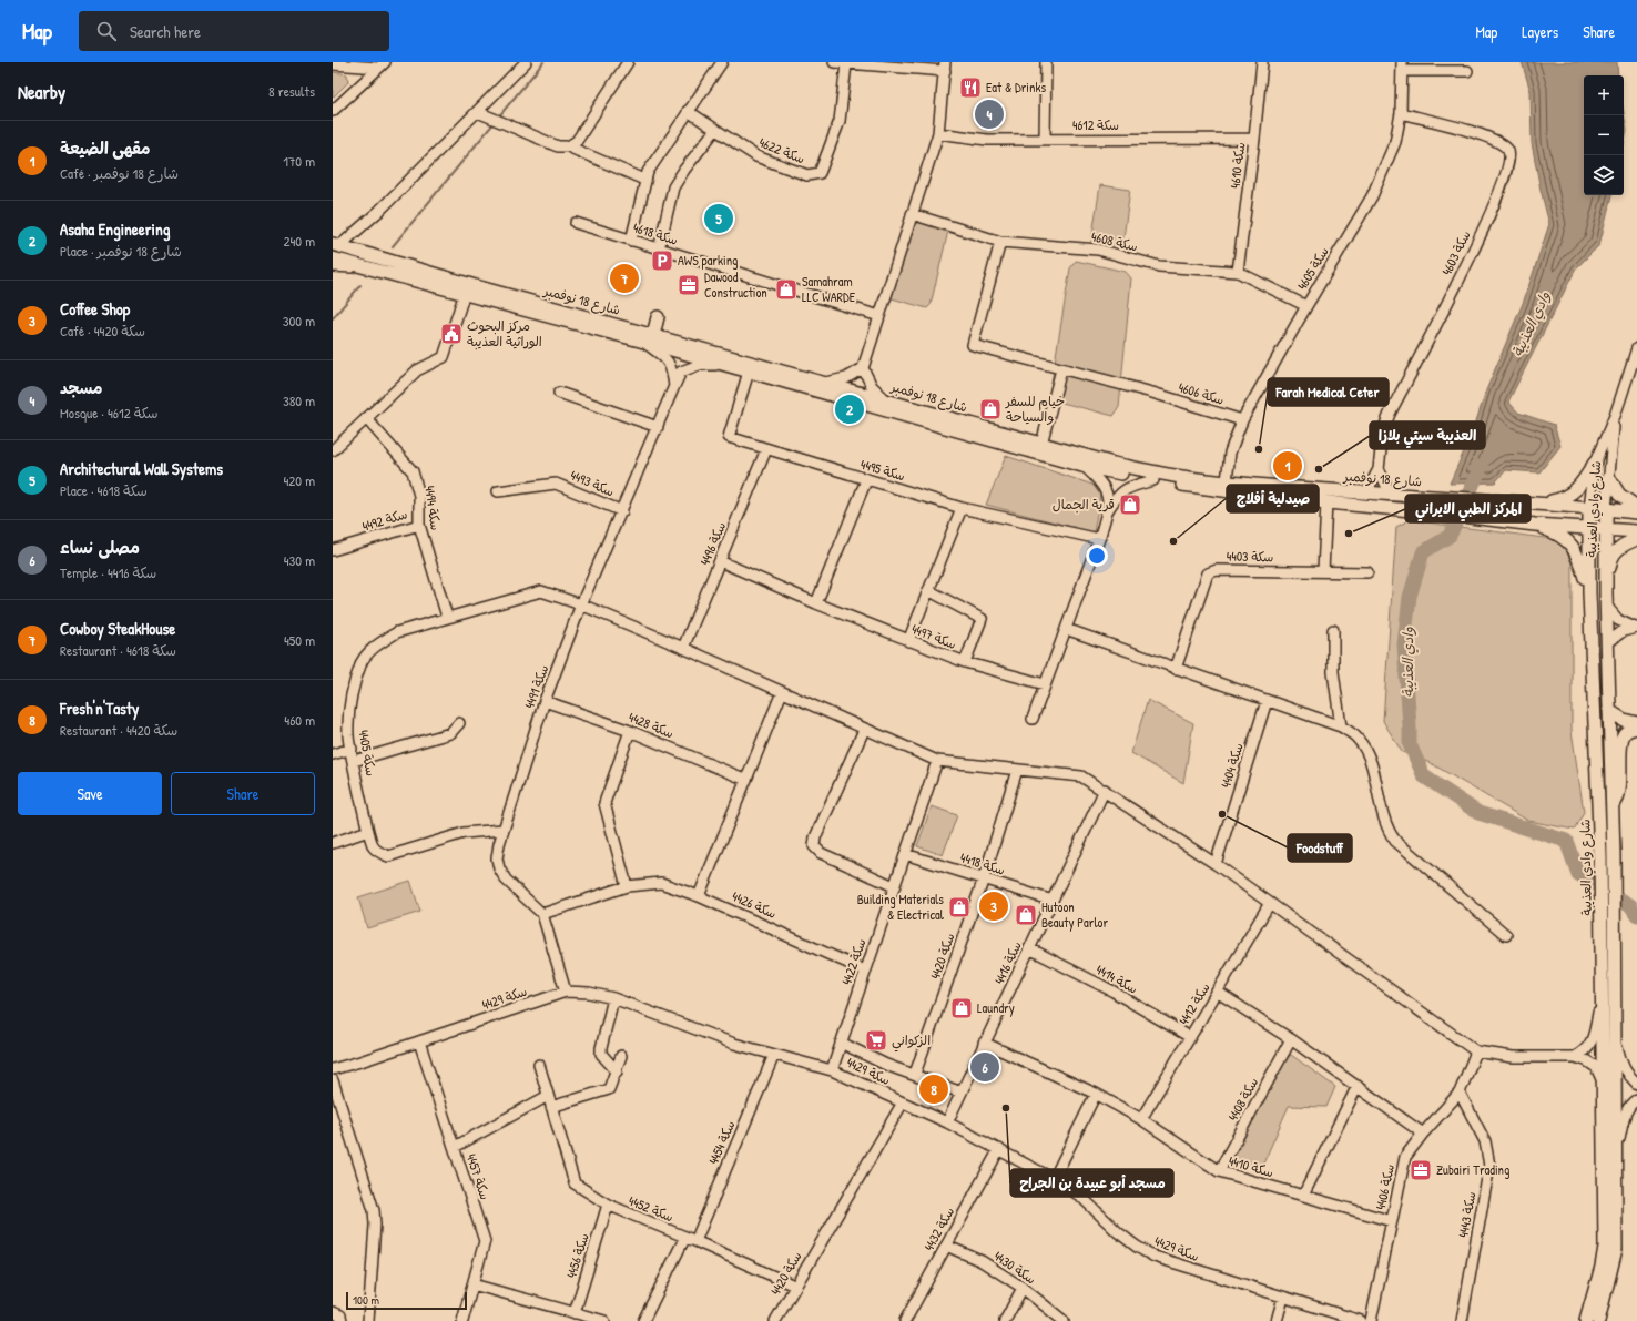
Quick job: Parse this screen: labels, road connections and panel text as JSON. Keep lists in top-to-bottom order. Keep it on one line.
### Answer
{"streets":{"main road":["شارع 18 نوفمبر","شارع وادي العذيبة"],"street":["سكة 4612","سكة 4622","سكة 4610","سكة 4618","سكة 4608","سكة 4603","سكة 4605","سكة 4606","سكة 4495","سكة 4493","سكة 4494","سكة 4492","سكة 4496","سكة 4403","سكة 4497","سكة 4491","سكة 4428","سكة 4405","سكة 4404","سكة 4418","سكة 4426","سكة 4420","سكة 4422","سكة 4416","سكة 4414","سكة 4429","سكة 4412","سكة 4408","سكة 4454","سكة 4410","سكة 4457","سكة 4406","سكة 4452","سكة 4443","سكة 4432","سكة 4456","سكة 4430"]},"crossings":[["سكة 4612","سكة 4610"],["سكة 4610","سكة 4608"],["سكة 4608","سكة 4605"],["سكة 4608","سكة 4606"],["سكة 4603","سكة 4605"],["سكة 4603","شارع 18 نوفمبر"],["سكة 4605","شارع 18 نوفمبر"],["سكة 4605","سكة 4606"],["شارع 18 نوفمبر","سكة 4495"],["شارع 18 نوفمبر","شارع وادي العذيبة"],["شارع 18 نوفمبر","سكة 4491"],["سكة 4495","سكة 4496"],["سكة 4493","سكة 4491"],["سكة 4494","سكة 4492"],["سكة 4494","سكة 4405"],["سكة 4496","سكة 4497"],["سكة 4496","سكة 4405"],["سكة 4491","سكة 4428"],["سكة 4491","سكة 4405"],["سكة 4491","سكة 4426"],["سكة 4405","سكة 4404"],["سكة 4405","سكة 4420"],["سكة 4405","سكة 4422"],["سكة 4405","سكة 4416"],["سكة 4405","سكة 4412"],["سكة 4405","سكة 4406"],["سكة 4418","سكة 4420"],["سكة 4418","سكة 4422"],["سكة 4418","سكة 4416"],["سكة 4426","سكة 4422"],["سكة 4420","سكة 4429"],["سكة 4420","سكة 4452"],["سكة 4422","سكة 4429"],["سكة 4416","سكة 4414"],["سكة 4416","سكة 4429"],["سكة 4416","سكة 4410"],["سكة 4414","سكة 4412"],["سكة 4429","سكة 4454"],["سكة 4429","سكة 4457"],["سكة 4429","سكة 4432"],["سكة 4412","سكة 4410"],["سكة 4408","سكة 4410"],["سكة 4454","سكة 4452"],["سكة 4410","سكة 4406"],["سكة 4406","سكة 4443"],["سكة 4452","سكة 4456"],["سكة 4432","سكة 4430"]],"water":["وادي العذيبة"],"places":{"restaurant":["Eat & Drinks"],"parking":["AWS parking"],"office":["Dawood Construction","Zubairi Trading"],"shop":["Samahram LLC WARDE","خيام للسفر والسياحة","قرية الجمال","Building Materials & Electrical","Hutoon Beauty Parlor","Laundry"],"public building":["مركز البحوث الوراثية العذيبة"],"other":["Farah Medical Ceter","العذيبة سيتي بلازا","المركز الطبي الايراني","صيدلية أفلاج","Foodstuff","مسجد أبو عبيدة بن الجراح"],"supermarket":["الزكواني"]},"scale_bar":"100 m","page":{"header":"Map","search":"Search here","nav":["Map","Layers","Share"],"heading":["Nearby","8 results"],"map_buttons":["+","−"],"pins":["4","5","7","2","1","3","6","8"],"list":[{"mark":"1","name":"مقهى الضيعة","note":"Café · شارع 18 نوفمبر","value":"170 m"},{"mark":"2","name":"Asaha Engineering","note":"Place · شارع 18 نوفمبر","value":"240 m"},{"mark":"3","name":"Coffee Shop","note":"Café · سكة 4420","value":"300 m"},{"mark":"4","name":"مسجد","note":"Mosque · سكة 4612","value":"380 m"},{"mark":"5","name":"Architectural Wall Systems","note":"Place · سكة 4618","value":"420 m"},{"mark":"6","name":"مصلى نساء","note":"Temple · سكة 4416","value":"430 m"},{"mark":"7","name":"Cowboy SteakHouse","note":"Restaurant · سكة 4618","value":"450 m"},{"mark":"8","name":"Fresh'n'Tasty","note":"Restaurant · سكة 4420","value":"460 m"}],"buttons":["Save","Share"],"scale":"100 m"}}
